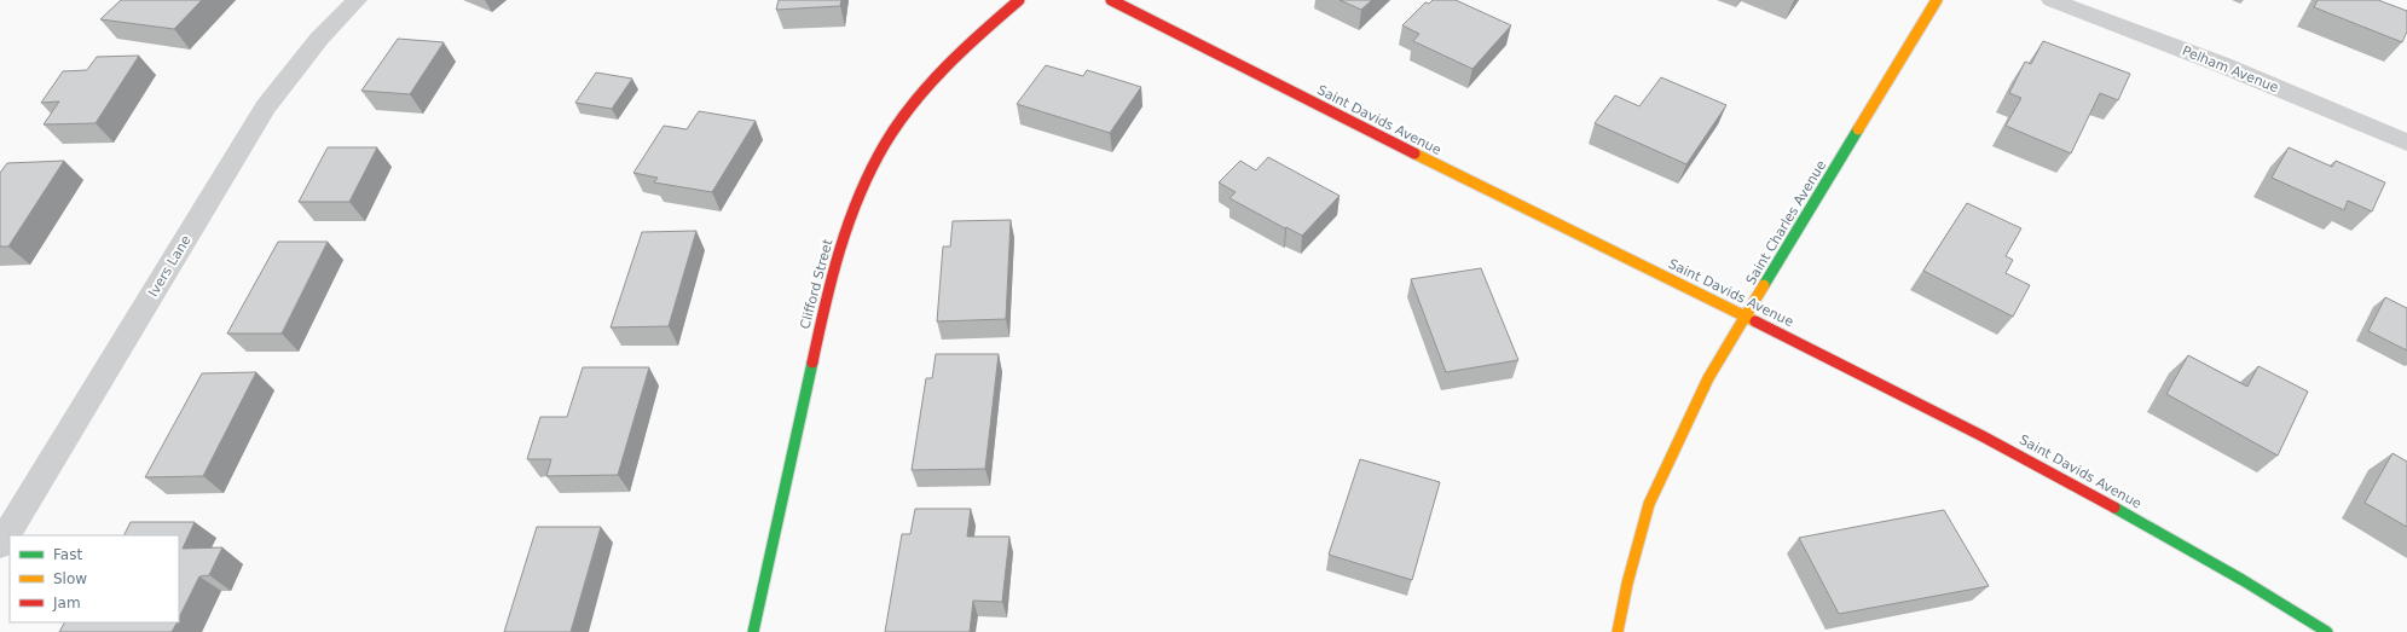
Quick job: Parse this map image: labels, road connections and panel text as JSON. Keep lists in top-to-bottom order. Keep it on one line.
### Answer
{"streets":{"street":["Pelham Avenue","Saint Davids Avenue","Saint Charles Avenue","Ivers Lane","Clifford Street"]},"crossings":[["Saint Davids Avenue","Saint Charles Avenue"]],"legend":["Fast","Slow","Jam"]}
